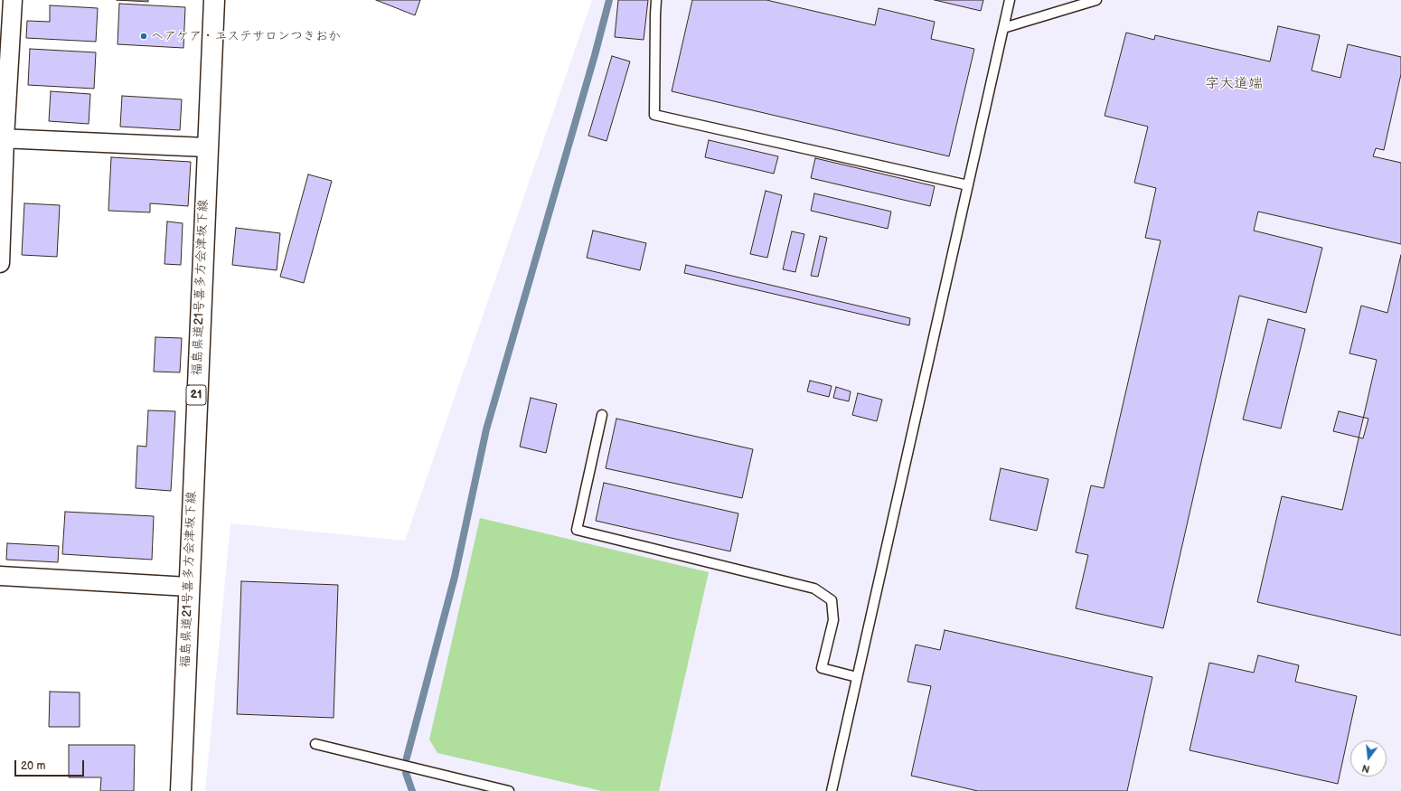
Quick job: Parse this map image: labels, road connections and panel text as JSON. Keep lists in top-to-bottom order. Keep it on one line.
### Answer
{"streets":{"main road":["福島県道21号喜多方会津坂下線","21"]},"districts":["字大道端"],"places":["ヘアケア・エステサロンつきおか"],"scale_bar":"20 m","north":"bottom"}
